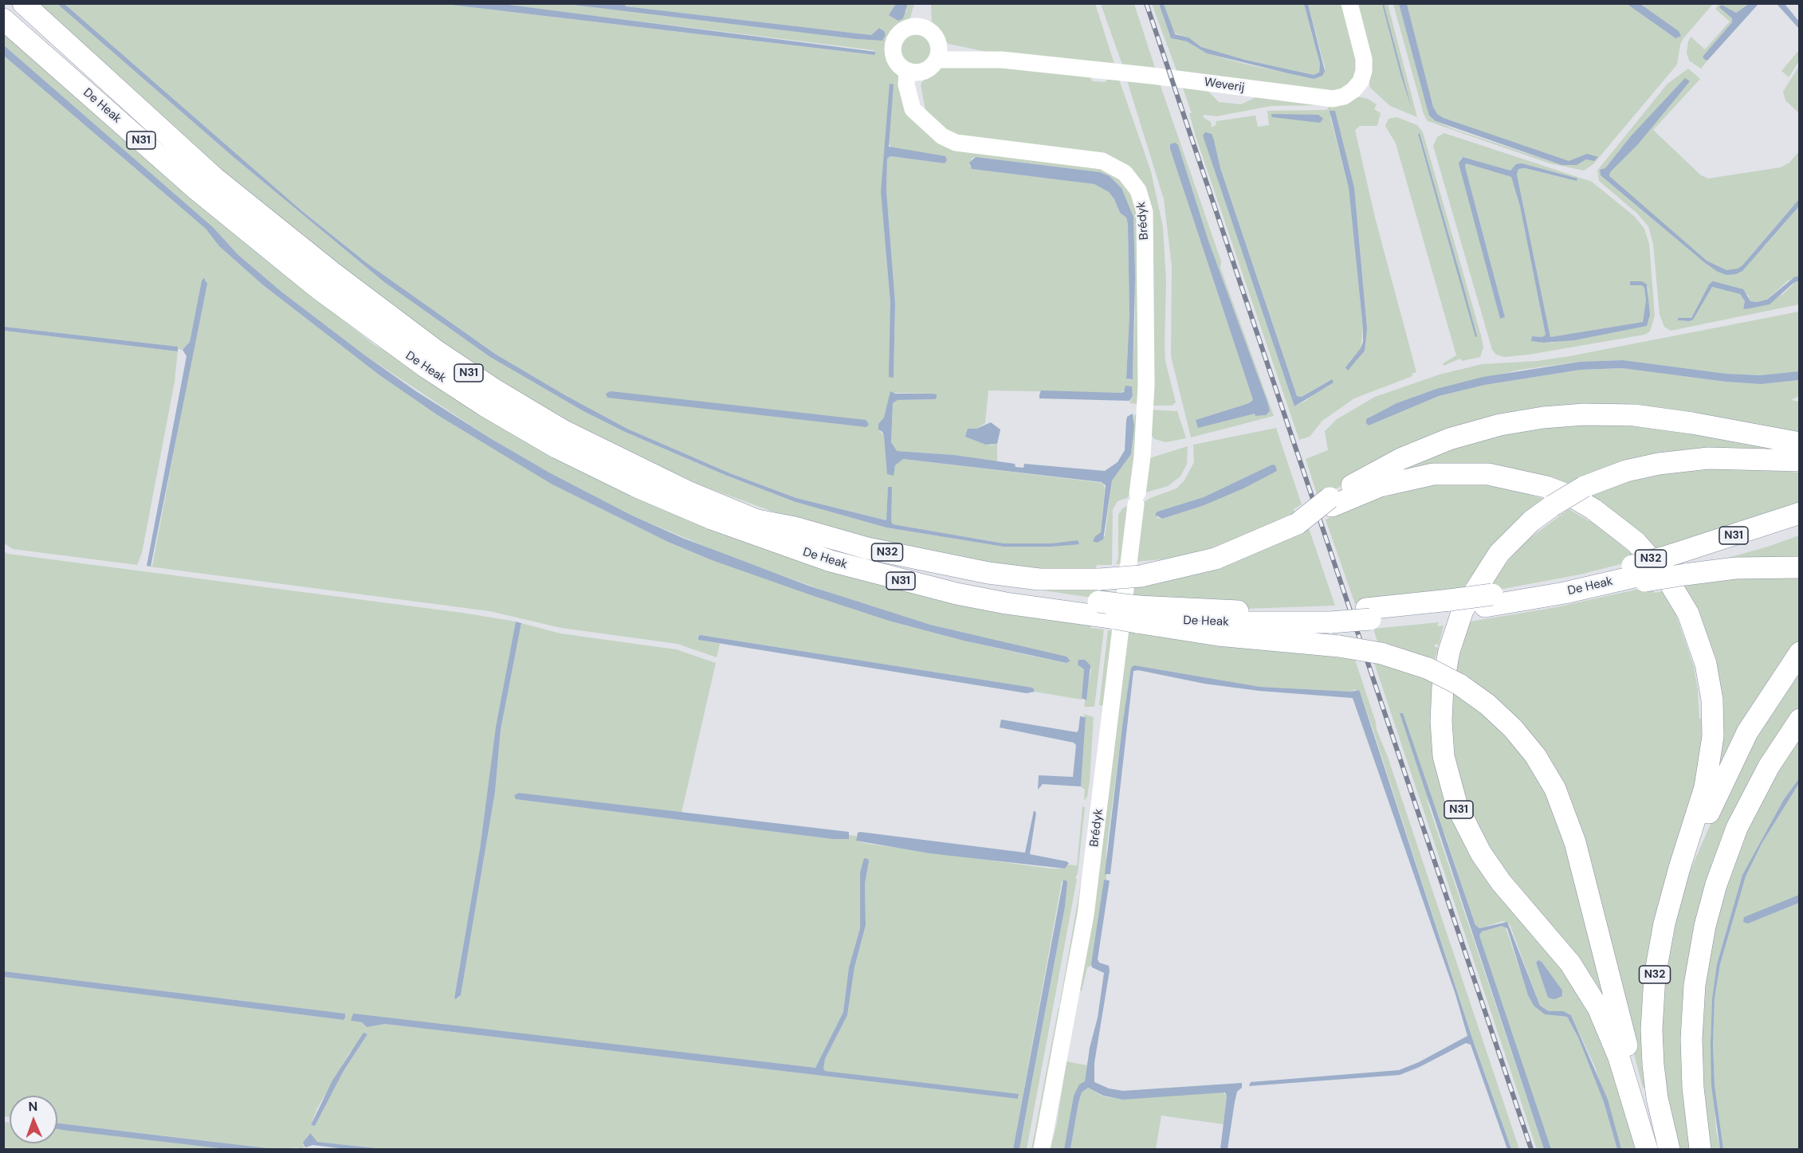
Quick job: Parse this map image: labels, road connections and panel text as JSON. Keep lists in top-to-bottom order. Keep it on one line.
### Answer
{"streets":{"highway":["De Heak","N31","N32"],"street":["Weverij","Brédyk"]},"crossings":[["Weverij","Brédyk"],["De Heak","N31"],["De Heak","N32"]],"north":"top"}
